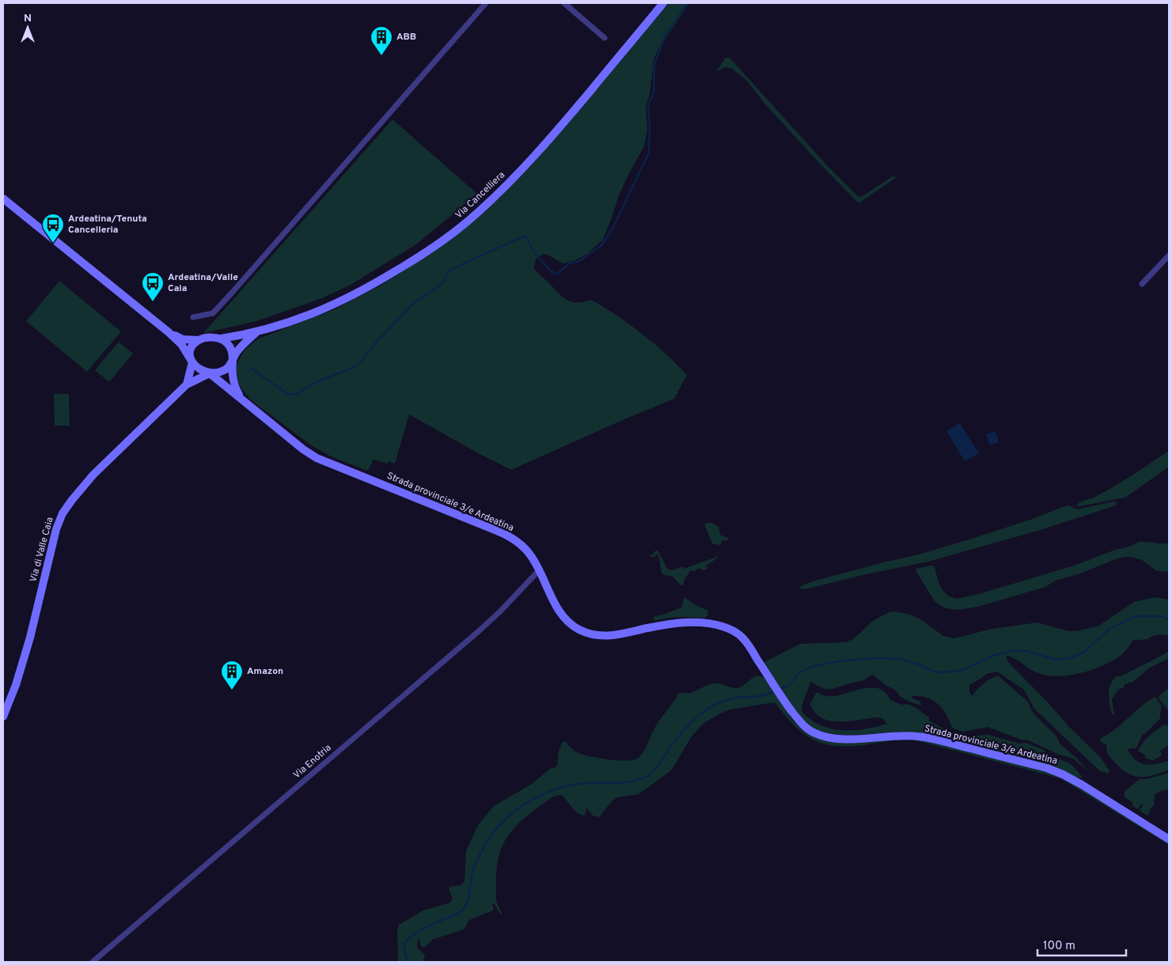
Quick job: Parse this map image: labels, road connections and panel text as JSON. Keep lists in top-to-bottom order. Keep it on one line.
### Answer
{"streets":{"main road":["Via Cancelliera","Strada provinciale 3/e Ardeatina","Via di Valle Caia"],"street":["Via Enotria"]},"crossings":[["Via Cancelliera","Strada provinciale 3/e Ardeatina"],["Via Cancelliera","Via di Valle Caia"],["Strada provinciale 3/e Ardeatina","Via di Valle Caia"],["Strada provinciale 3/e Ardeatina","Via Enotria"]],"places":{"building":["ABB","Amazon"],"bus stop":["Ardeatina/Tenuta Cancelleria","Ardeatina/Valle Caia"]},"scale_bar":"100 m","north":"top"}
